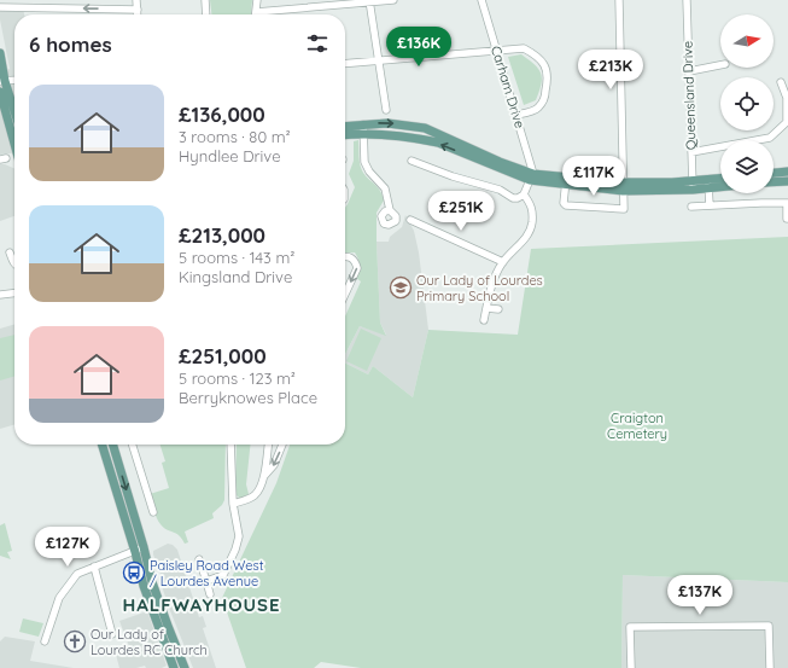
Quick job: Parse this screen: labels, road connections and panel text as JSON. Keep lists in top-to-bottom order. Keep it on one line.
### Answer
{"streets":{"street":["Carham Drive","Queensland Drive"]},"districts":["HALFWAYHOUSE"],"parks":["Craigton Cemetery"],"places":{"school or university":["Our Lady of Lourdes Primary School"],"bus stop":["Paisley Road West / Lourdes Avenue"],"church":["Our Lady of Lourdes RC Church"]},"north":"right","page":{"heading":"6 homes","price":["£136K","£213K","£117K","£251K","£127K","£137K"],"list":[{"name":"£136,000","note":"3 rooms · 80 m² · Hyndlee Drive"},{"name":"£213,000","note":"5 rooms · 143 m² · Kingsland Drive"},{"name":"£251,000","note":"5 rooms · 123 m² · Berryknowes Place"}]}}
